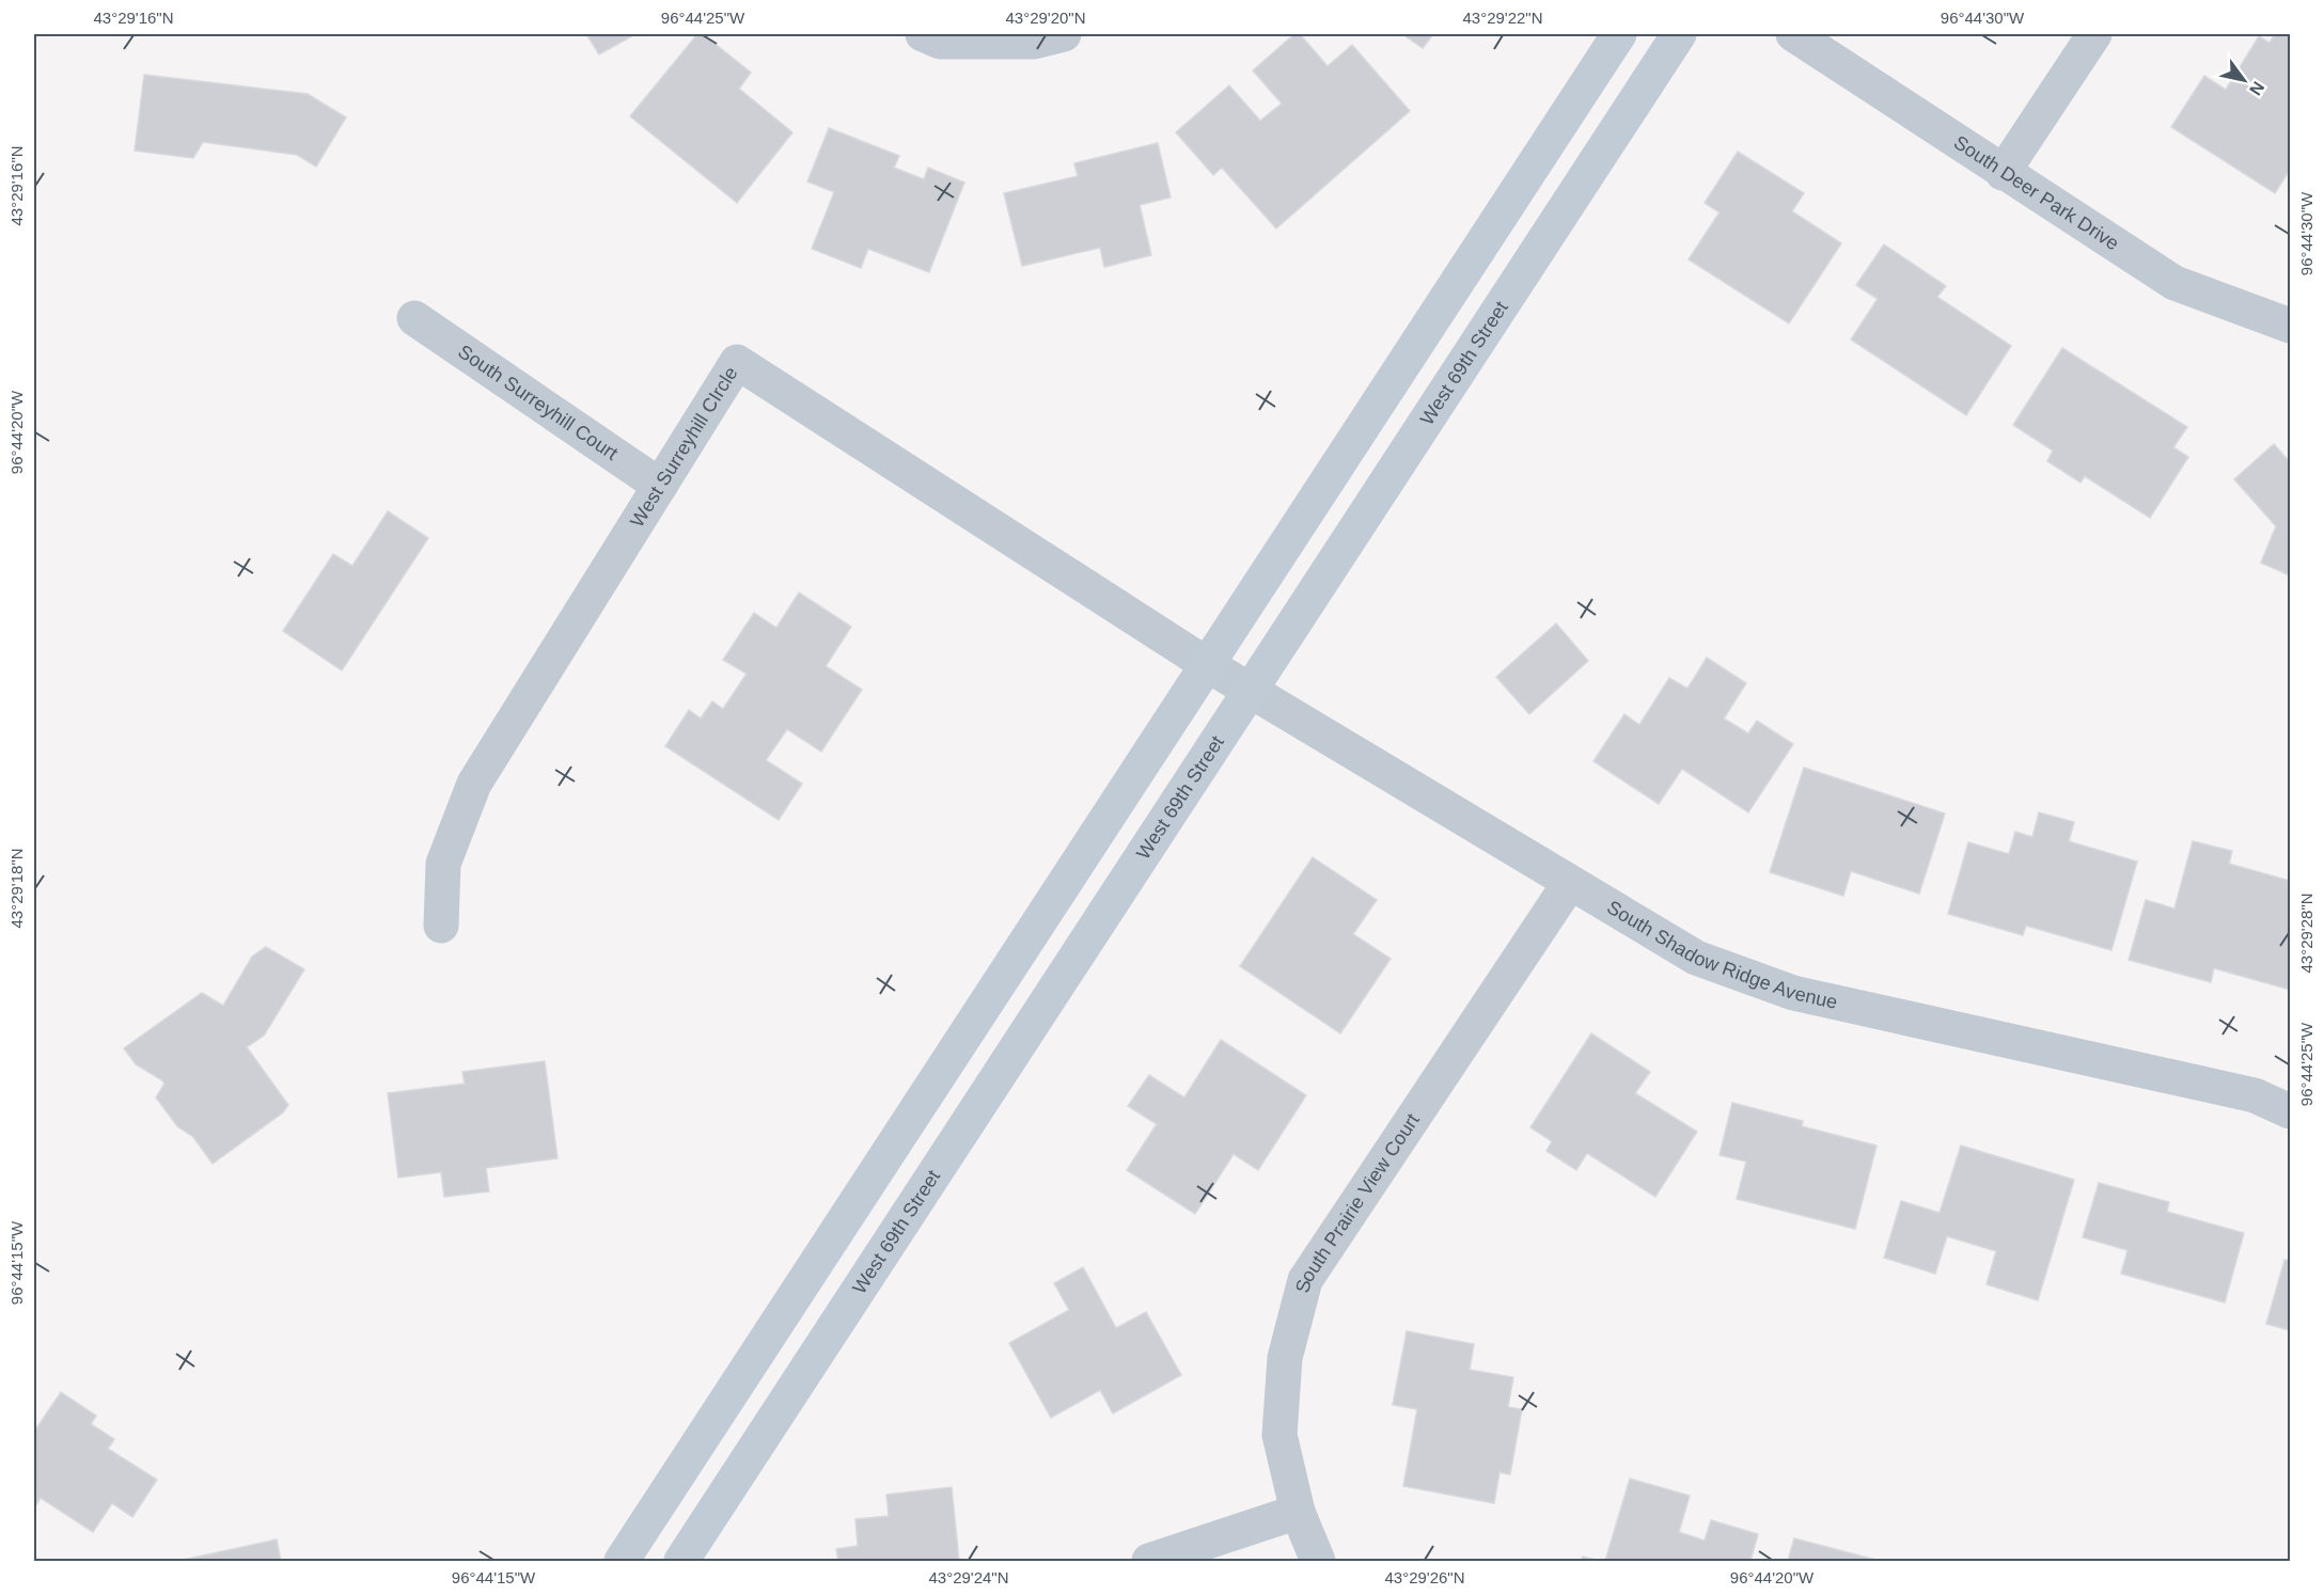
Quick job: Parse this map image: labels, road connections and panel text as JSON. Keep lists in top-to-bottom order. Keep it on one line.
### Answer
{"streets":{"main road":["West 69th Street"],"street":["South Deer Park Drive","South Surreyhill Court","West Surreyhill CIrcle","South Shadow Ridge Avenue","South Prairie View Court"]},"crossings":[["West 69th Street","South Shadow Ridge Avenue"],["South Surreyhill Court","West Surreyhill CIrcle"],["West Surreyhill CIrcle","South Shadow Ridge Avenue"],["South Shadow Ridge Avenue","South Prairie View Court"]],"north":"bottom right","coordinates":["43°29'16\"N","96°44'25\"W","43°29'20\"N","43°29'22\"N","96°44'30\"W","96°44'20\"W","43°29'18\"N","43°29'28\"N","96°44'15\"W","43°29'24\"N","43°29'26\"N"]}
